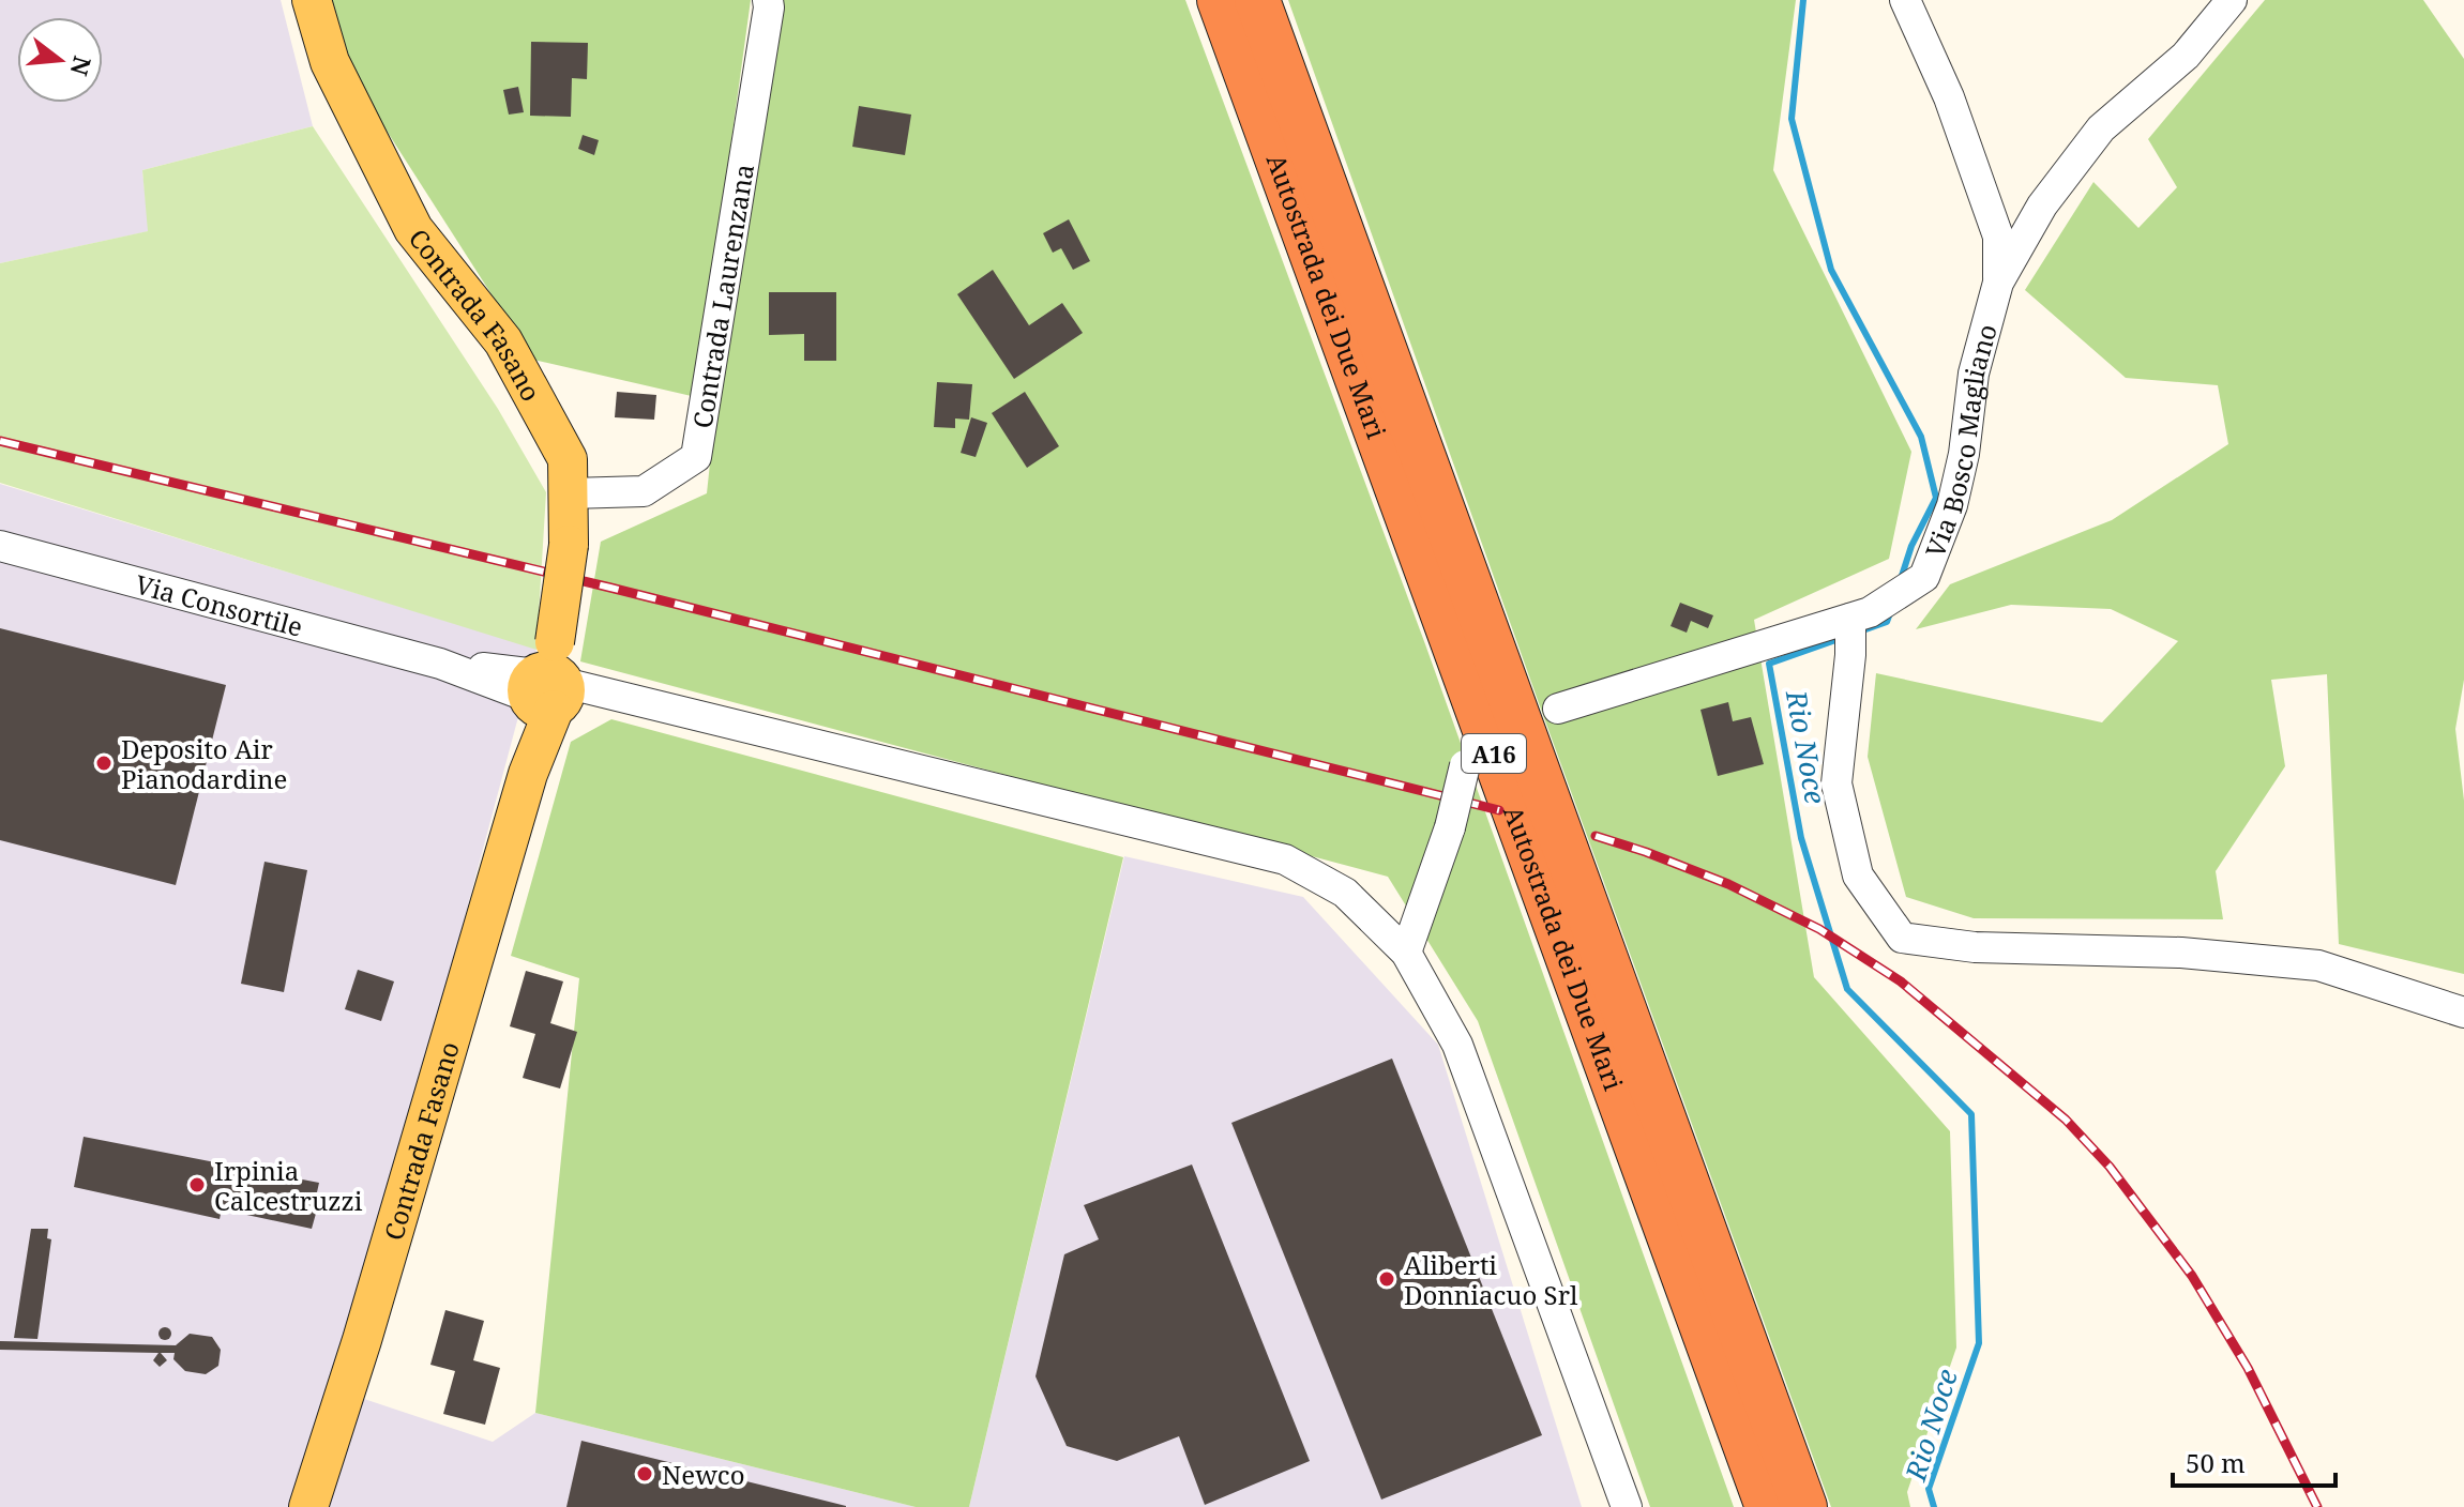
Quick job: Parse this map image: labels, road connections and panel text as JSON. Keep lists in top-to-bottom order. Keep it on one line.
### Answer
{"streets":{"highway":["Autostrada dei Due Mari","A16"],"main road":["Contrada Fasano"],"street":["Contrada Laurenzana","Via Bosco Magliano","Via Consortile"]},"crossings":[["Contrada Laurenzana","Contrada Fasano"],["Contrada Fasano","Via Consortile"]],"water":["Rio Noce"],"places":["Deposito Air Pianodardine","Irpinia Calcestruzzi","Aliberti Donniacuo Srl","Newco"],"scale_bar":"50 m","north":"right"}
